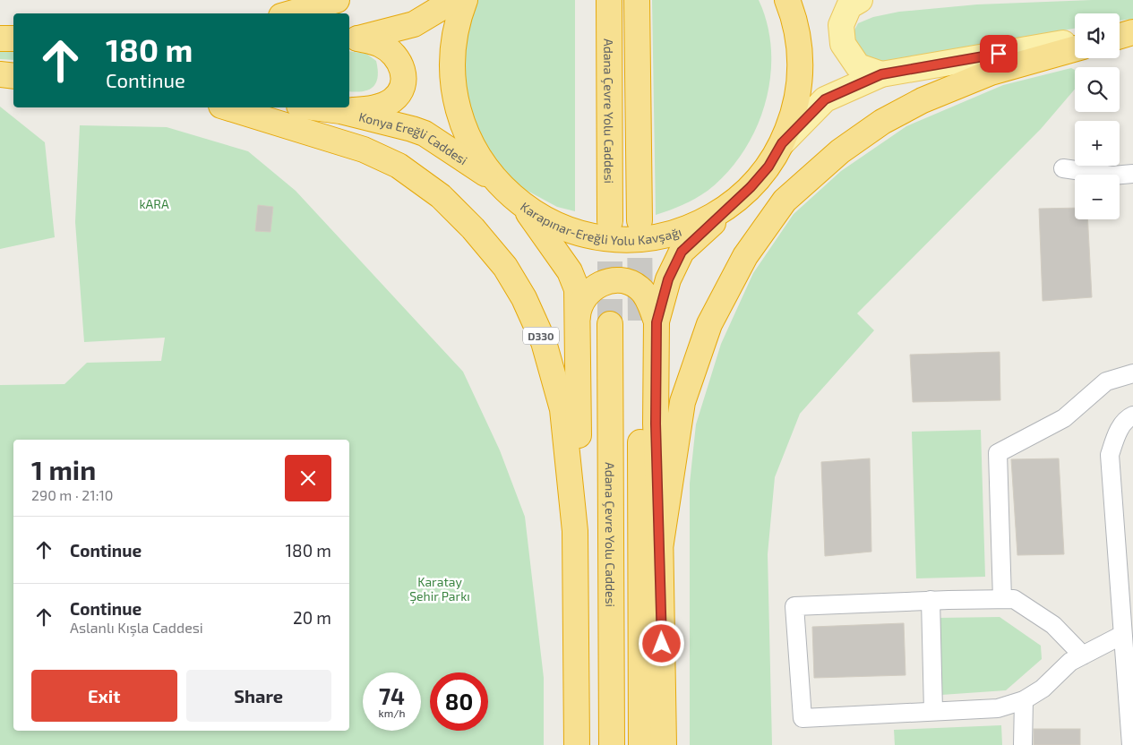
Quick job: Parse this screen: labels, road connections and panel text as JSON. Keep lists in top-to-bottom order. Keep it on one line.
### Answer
{"streets":{"highway":["Adana Çevre Yolu Caddesi","Konya Ereğli Caddesi","Karapınar-Ereğli Yolu Kavşağı","D330"]},"crossings":[["Konya Ereğli Caddesi","Karapınar-Ereğli Yolu Kavşağı"]],"parks":["kARA","Karatay Şehir Parkı"],"page":{"map_buttons":["+","−"],"turn":["180 m","Continue"],"heading":["1 min","290 m · 21:10"],"list":[{"name":"Continue","value":"180 m"},{"name":"Continue","note":"Aslanlı Kışla Caddesi","value":"20 m"}],"buttons":["Exit","Share"],"speed":"74 km/h","limit":"80"}}
